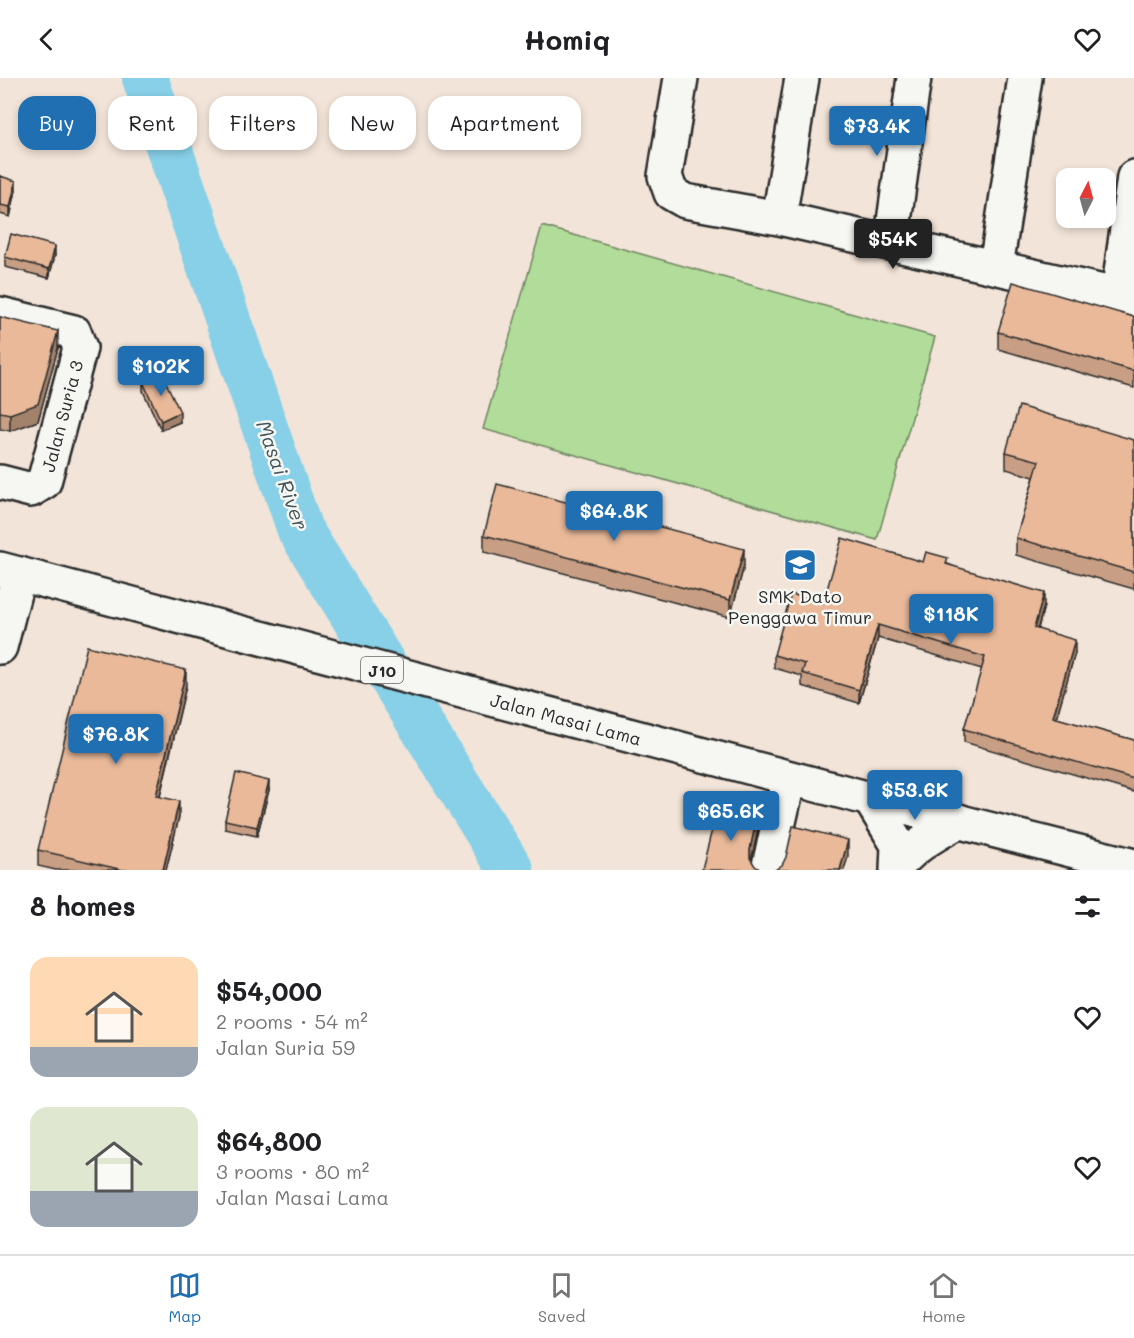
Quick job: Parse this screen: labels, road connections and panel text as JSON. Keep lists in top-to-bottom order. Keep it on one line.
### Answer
{"streets":{"street":["Jalan Suria 3","J10","Jalan Masai Lama"]},"water":["Masai River"],"places":{"school or university":["SMK Dato Penggawa Timur"]},"north":"top","page":{"header":"Homiq","chip":["Buy","Rent","Filters","New","Apartment"],"price":["$73.4K","$54K","$102K","$64.8K","$118K","$76.8K","$53.6K","$65.6K"],"heading":"8 homes","list":[{"name":"$54,000","note":"2 rooms · 54 m² · Jalan Suria 59"},{"name":"$64,800","note":"3 rooms · 80 m² · Jalan Masai Lama"}],"tabs":["Map","Saved","Home"]}}
